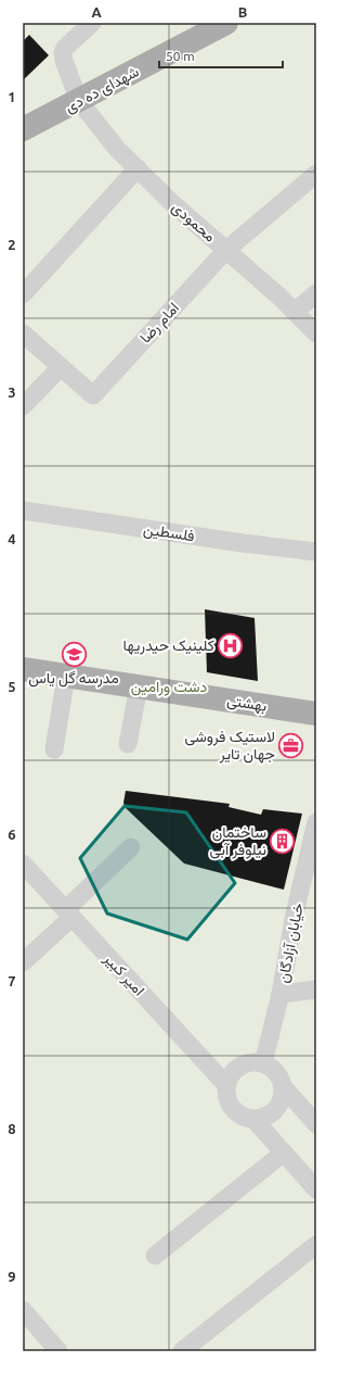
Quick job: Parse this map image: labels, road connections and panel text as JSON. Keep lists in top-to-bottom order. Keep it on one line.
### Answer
{"streets":{"main road":["شهدای ده دی","بهشتی"],"street":["محمودی","امام رضا","فلسطین","خیابان آزادگان","امیر کبیر"]},"crossings":[["شهدای ده دی","محمودی"],["محمودی","امام رضا"],["خیابان آزادگان","امیر کبیر"]],"parks":["دشت ورامین"],"places":{"hospital":["کلینیک حیدریها"],"school or university":["مدرسه گل یاس"],"office":["لاستیک فروشی جهان تایر"],"building":["ساختمان نیلوفر آبی"]},"scale_bar":"50 m","grid":{"columns":["A","B"],"rows":["1","2","3","4","5","6","7","8","9"]}}
